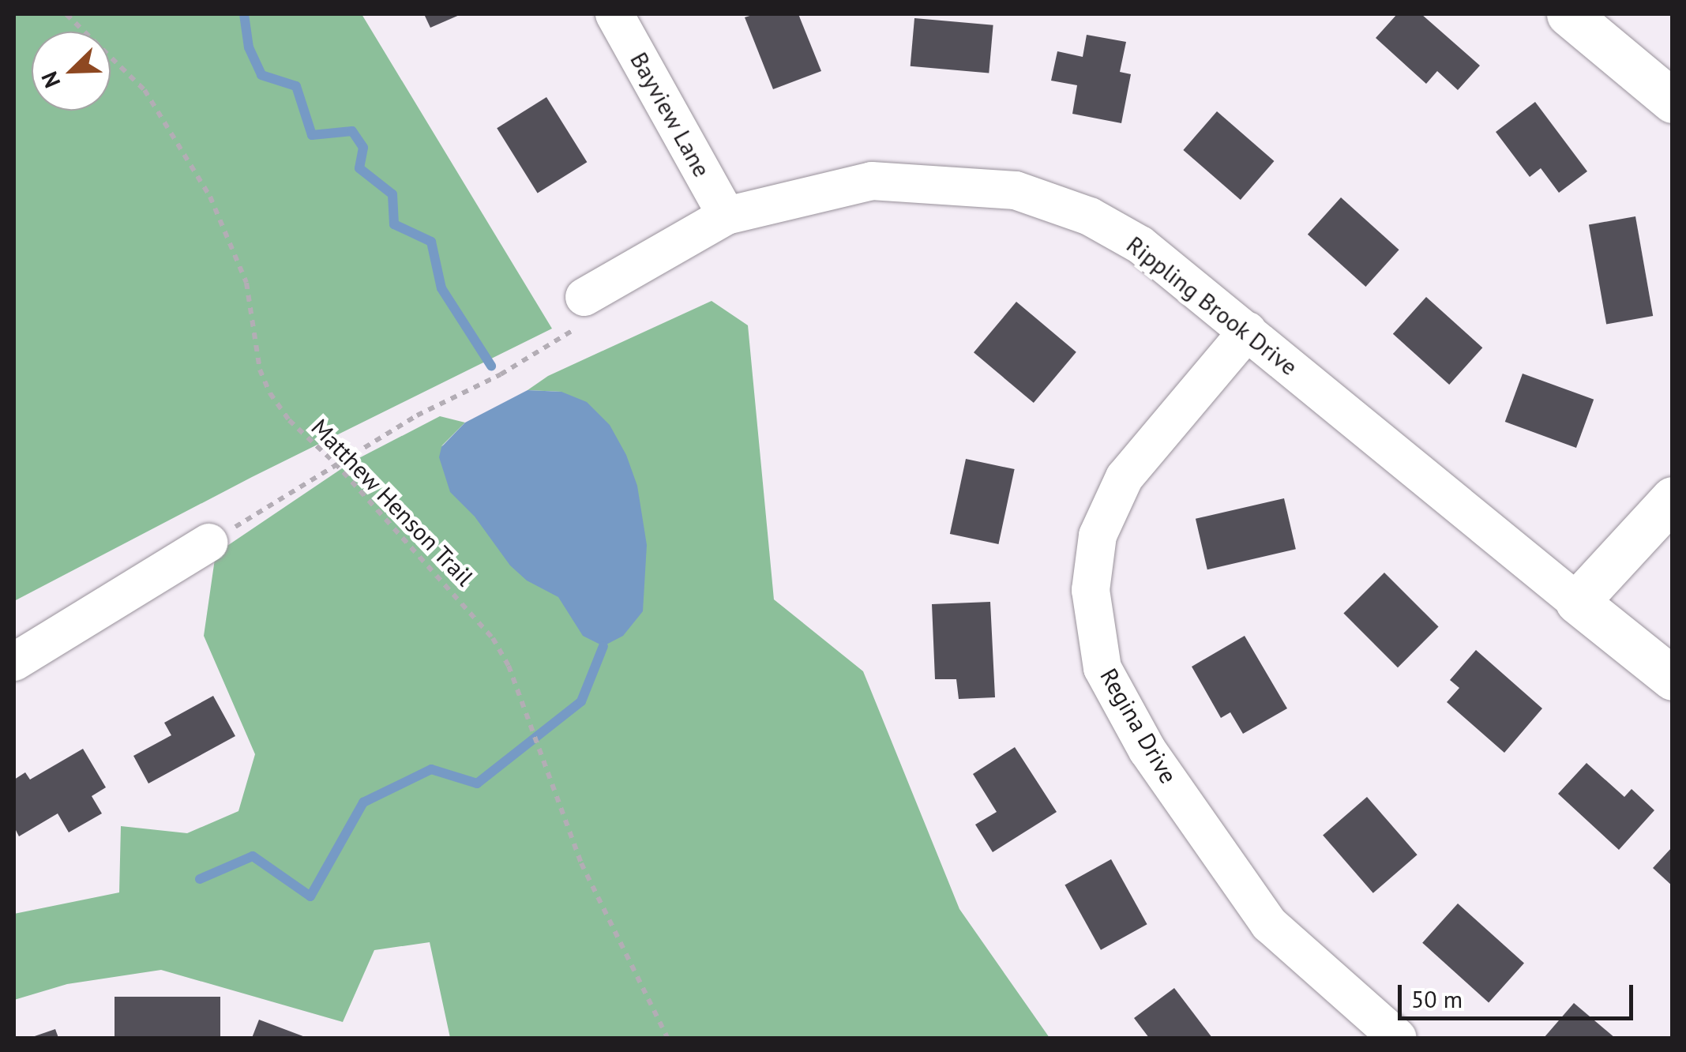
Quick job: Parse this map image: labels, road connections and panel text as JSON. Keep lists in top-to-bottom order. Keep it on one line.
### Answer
{"streets":{"street":["Bayview Lane","Rippling Brook Drive","Regina Drive"],"path":["Matthew Henson Trail"]},"crossings":[["Bayview Lane","Rippling Brook Drive"],["Rippling Brook Drive","Regina Drive"]],"scale_bar":"50 m","north":"bottom left"}
